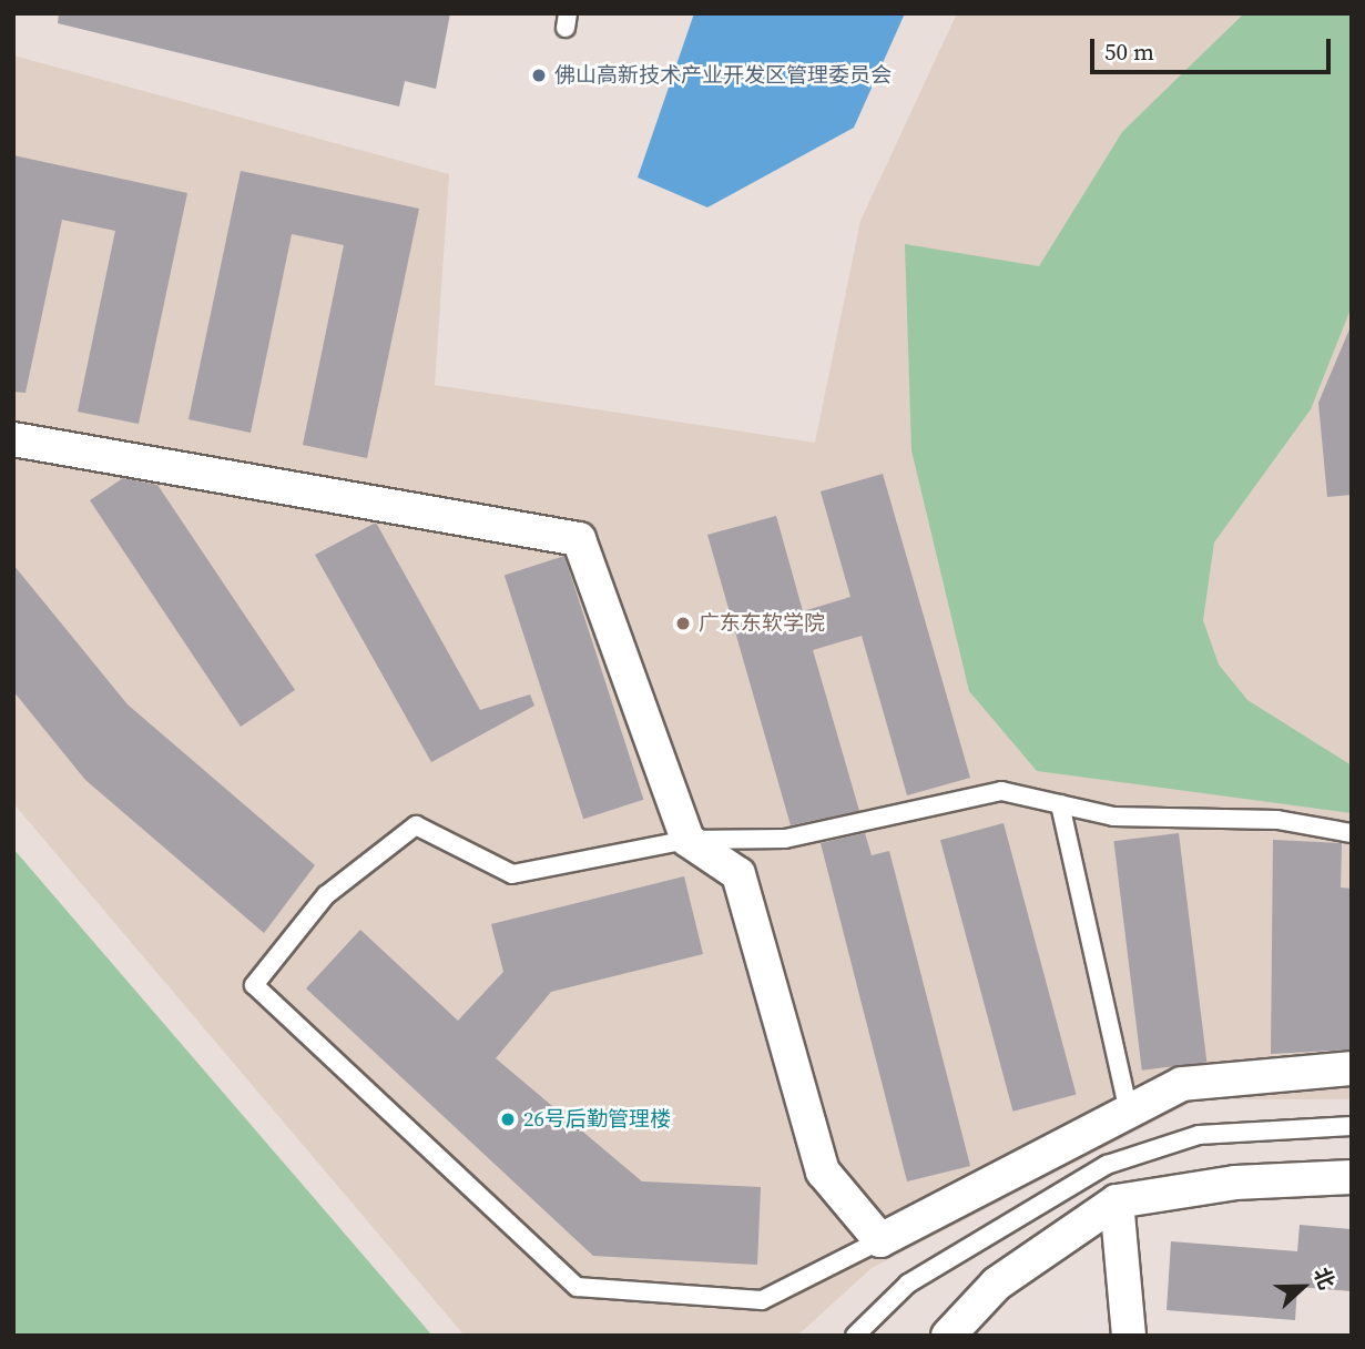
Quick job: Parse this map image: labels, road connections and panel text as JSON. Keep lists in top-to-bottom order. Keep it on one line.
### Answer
{"places":["佛山高新技术产业开发区管理委员会","广东东软学院","26号后勤管理楼"],"scale_bar":"50 m","north":"right"}
